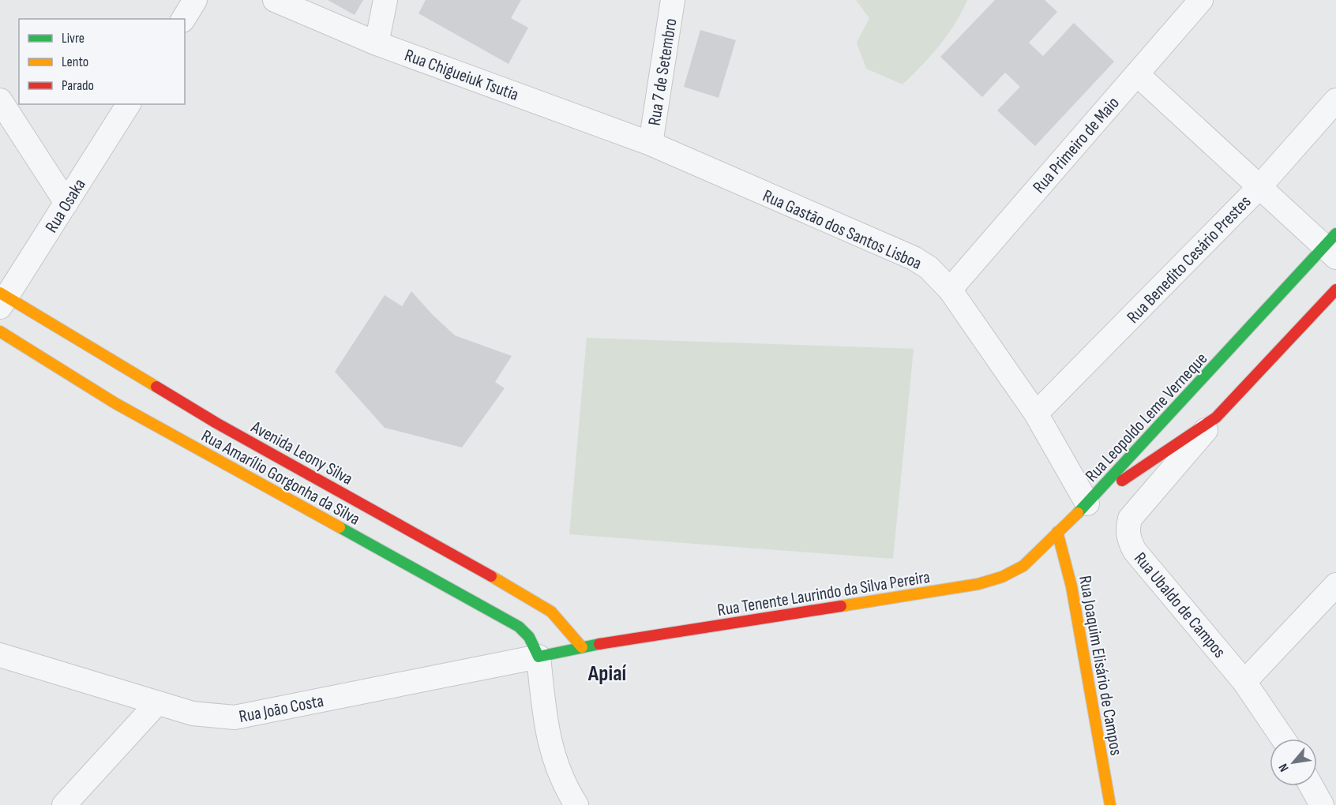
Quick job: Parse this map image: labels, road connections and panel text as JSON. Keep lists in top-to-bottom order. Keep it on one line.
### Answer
{"streets":{"main road":["Rua Leopoldo Leme Verneque","Avenida Leony Silva","Rua Amarílio Gorgonha da Silva","Rua Tenente Laurindo da Silva Pereira","Rua Joaquim Elisário de Campos"],"street":["Rua 7 de Setembro","Rua Chigueiuk Tsutia","Rua Primeiro de Maio","Rua Osaka","Rua Gastão dos Santos Lisboa","Rua Benedito Cesário Prestes","Rua Ubaldo de Campos","Rua João Costa"]},"crossings":[["Rua 7 de Setembro","Rua Chigueiuk Tsutia"],["Rua 7 de Setembro","Rua Gastão dos Santos Lisboa"],["Rua Chigueiuk Tsutia","Rua Gastão dos Santos Lisboa"],["Rua Primeiro de Maio","Rua Gastão dos Santos Lisboa"],["Rua Osaka","Avenida Leony Silva"],["Rua Gastão dos Santos Lisboa","Rua Benedito Cesário Prestes"],["Rua Gastão dos Santos Lisboa","Rua Leopoldo Leme Verneque"],["Rua Gastão dos Santos Lisboa","Rua Tenente Laurindo da Silva Pereira"],["Rua Leopoldo Leme Verneque","Rua Tenente Laurindo da Silva Pereira"],["Rua Leopoldo Leme Verneque","Rua Ubaldo de Campos"],["Avenida Leony Silva","Rua Tenente Laurindo da Silva Pereira"],["Rua Amarílio Gorgonha da Silva","Rua Tenente Laurindo da Silva Pereira"],["Rua Amarílio Gorgonha da Silva","Rua João Costa"],["Rua Tenente Laurindo da Silva Pereira","Rua Joaquim Elisário de Campos"],["Rua Tenente Laurindo da Silva Pereira","Rua João Costa"]],"districts":["Apiaí"],"legend":["Livre","Lento","Parado"],"north":"bottom left"}
